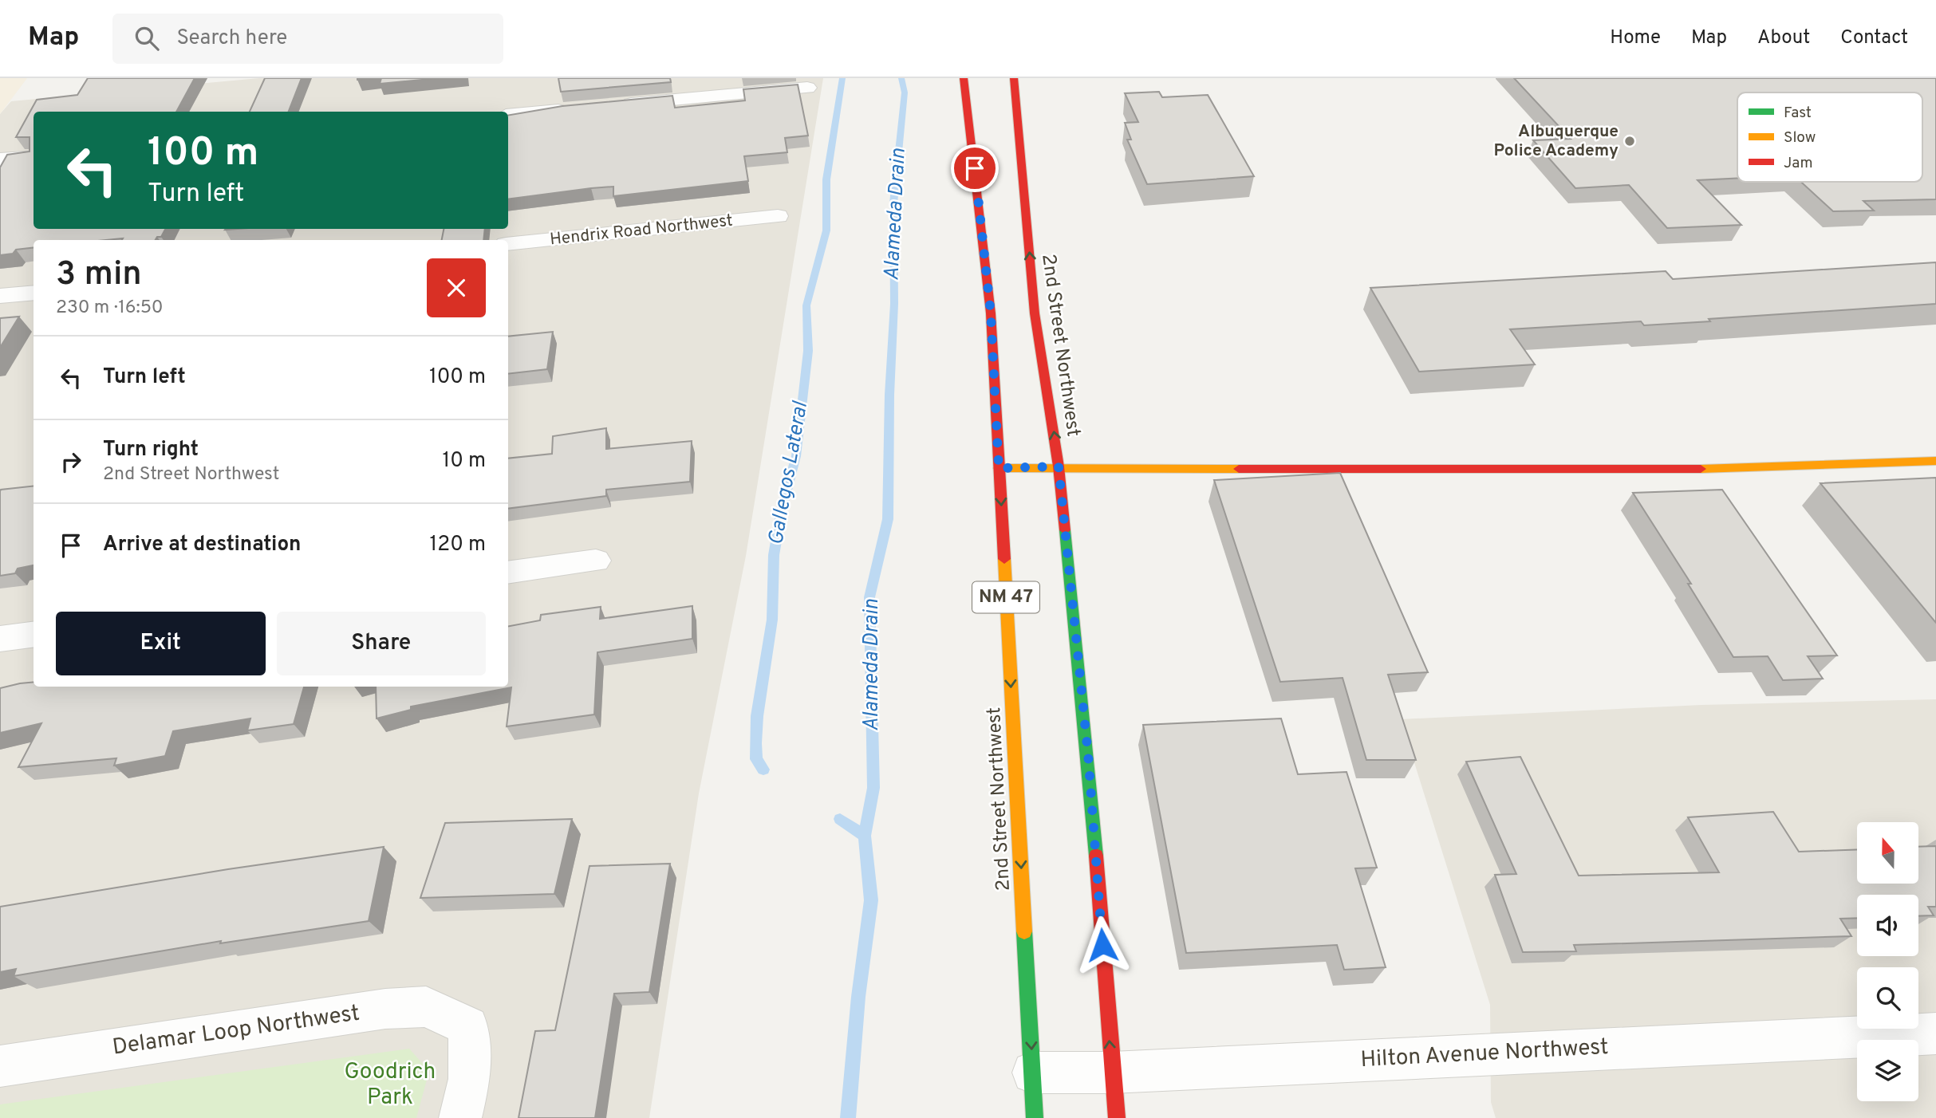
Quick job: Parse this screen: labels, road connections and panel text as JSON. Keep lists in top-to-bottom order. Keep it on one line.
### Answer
{"streets":{"main road":["2nd Street Northwest","NM 47"],"street":["Hendrix Road Northwest","Delamar Loop Northwest","Hilton Avenue Northwest"]},"crossings":[["2nd Street Northwest","Hilton Avenue Northwest"]],"water":["Alameda Drain","Gallegos Lateral"],"parks":["Goodrich Park"],"places":["Albuquerque Police Academy"],"legend":["Fast","Slow","Jam"],"north":"top","page":{"header":"Map","search":"Search here","nav":["Home","Map","About","Contact"],"turn":["100 m","Turn left"],"heading":["3 min","230 m · 16:50"],"list":[{"name":"Turn left","value":"100 m"},{"name":"Turn right","note":"2nd Street Northwest","value":"10 m"},{"name":"Arrive at destination","value":"120 m"}],"buttons":["Exit","Share"]}}
